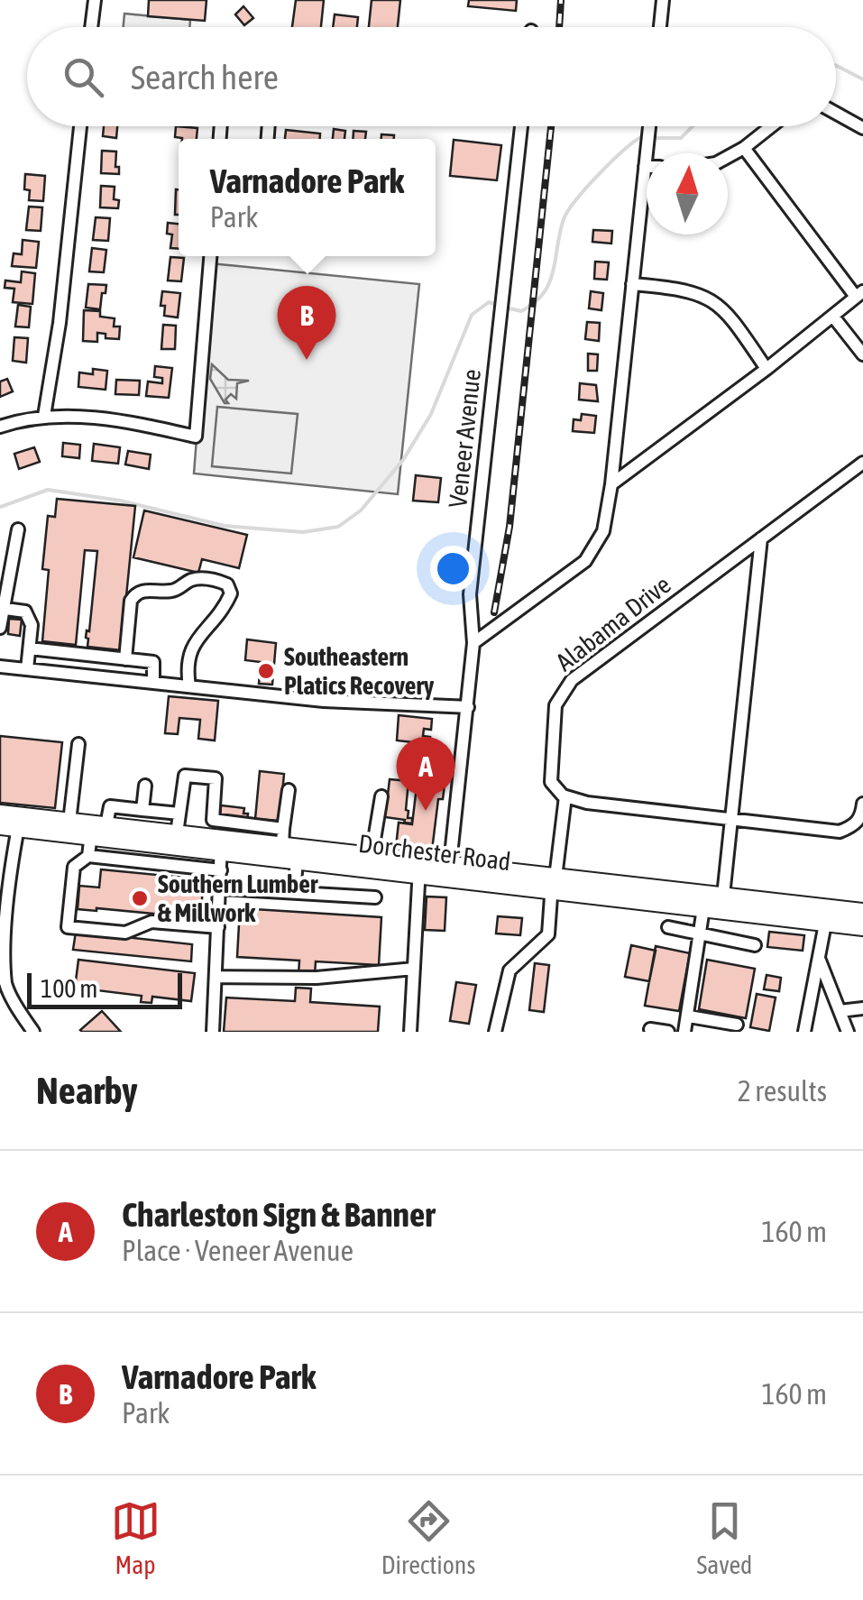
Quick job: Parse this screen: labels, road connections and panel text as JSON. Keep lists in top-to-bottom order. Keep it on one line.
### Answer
{"streets":{"main road":["Dorchester Road"],"street":["Veneer Avenue","Alabama Drive"]},"crossings":[["Veneer Avenue","Dorchester Road"]],"places":["Southeastern Platics Recovery","Southern Lumber & Millwork"],"scale_bar":"100 m","north":"top","page":{"search":"Search here","popup":["Varnadore Park","Park"],"pins":["B","A"],"scale":"100 m","heading":["Nearby","2 results"],"list":[{"mark":"A","name":"Charleston Sign & Banner","note":"Place · Veneer Avenue","value":"160 m"},{"mark":"B","name":"Varnadore Park","note":"Park","value":"160 m"}],"nav":["Map","Directions","Saved"]}}
